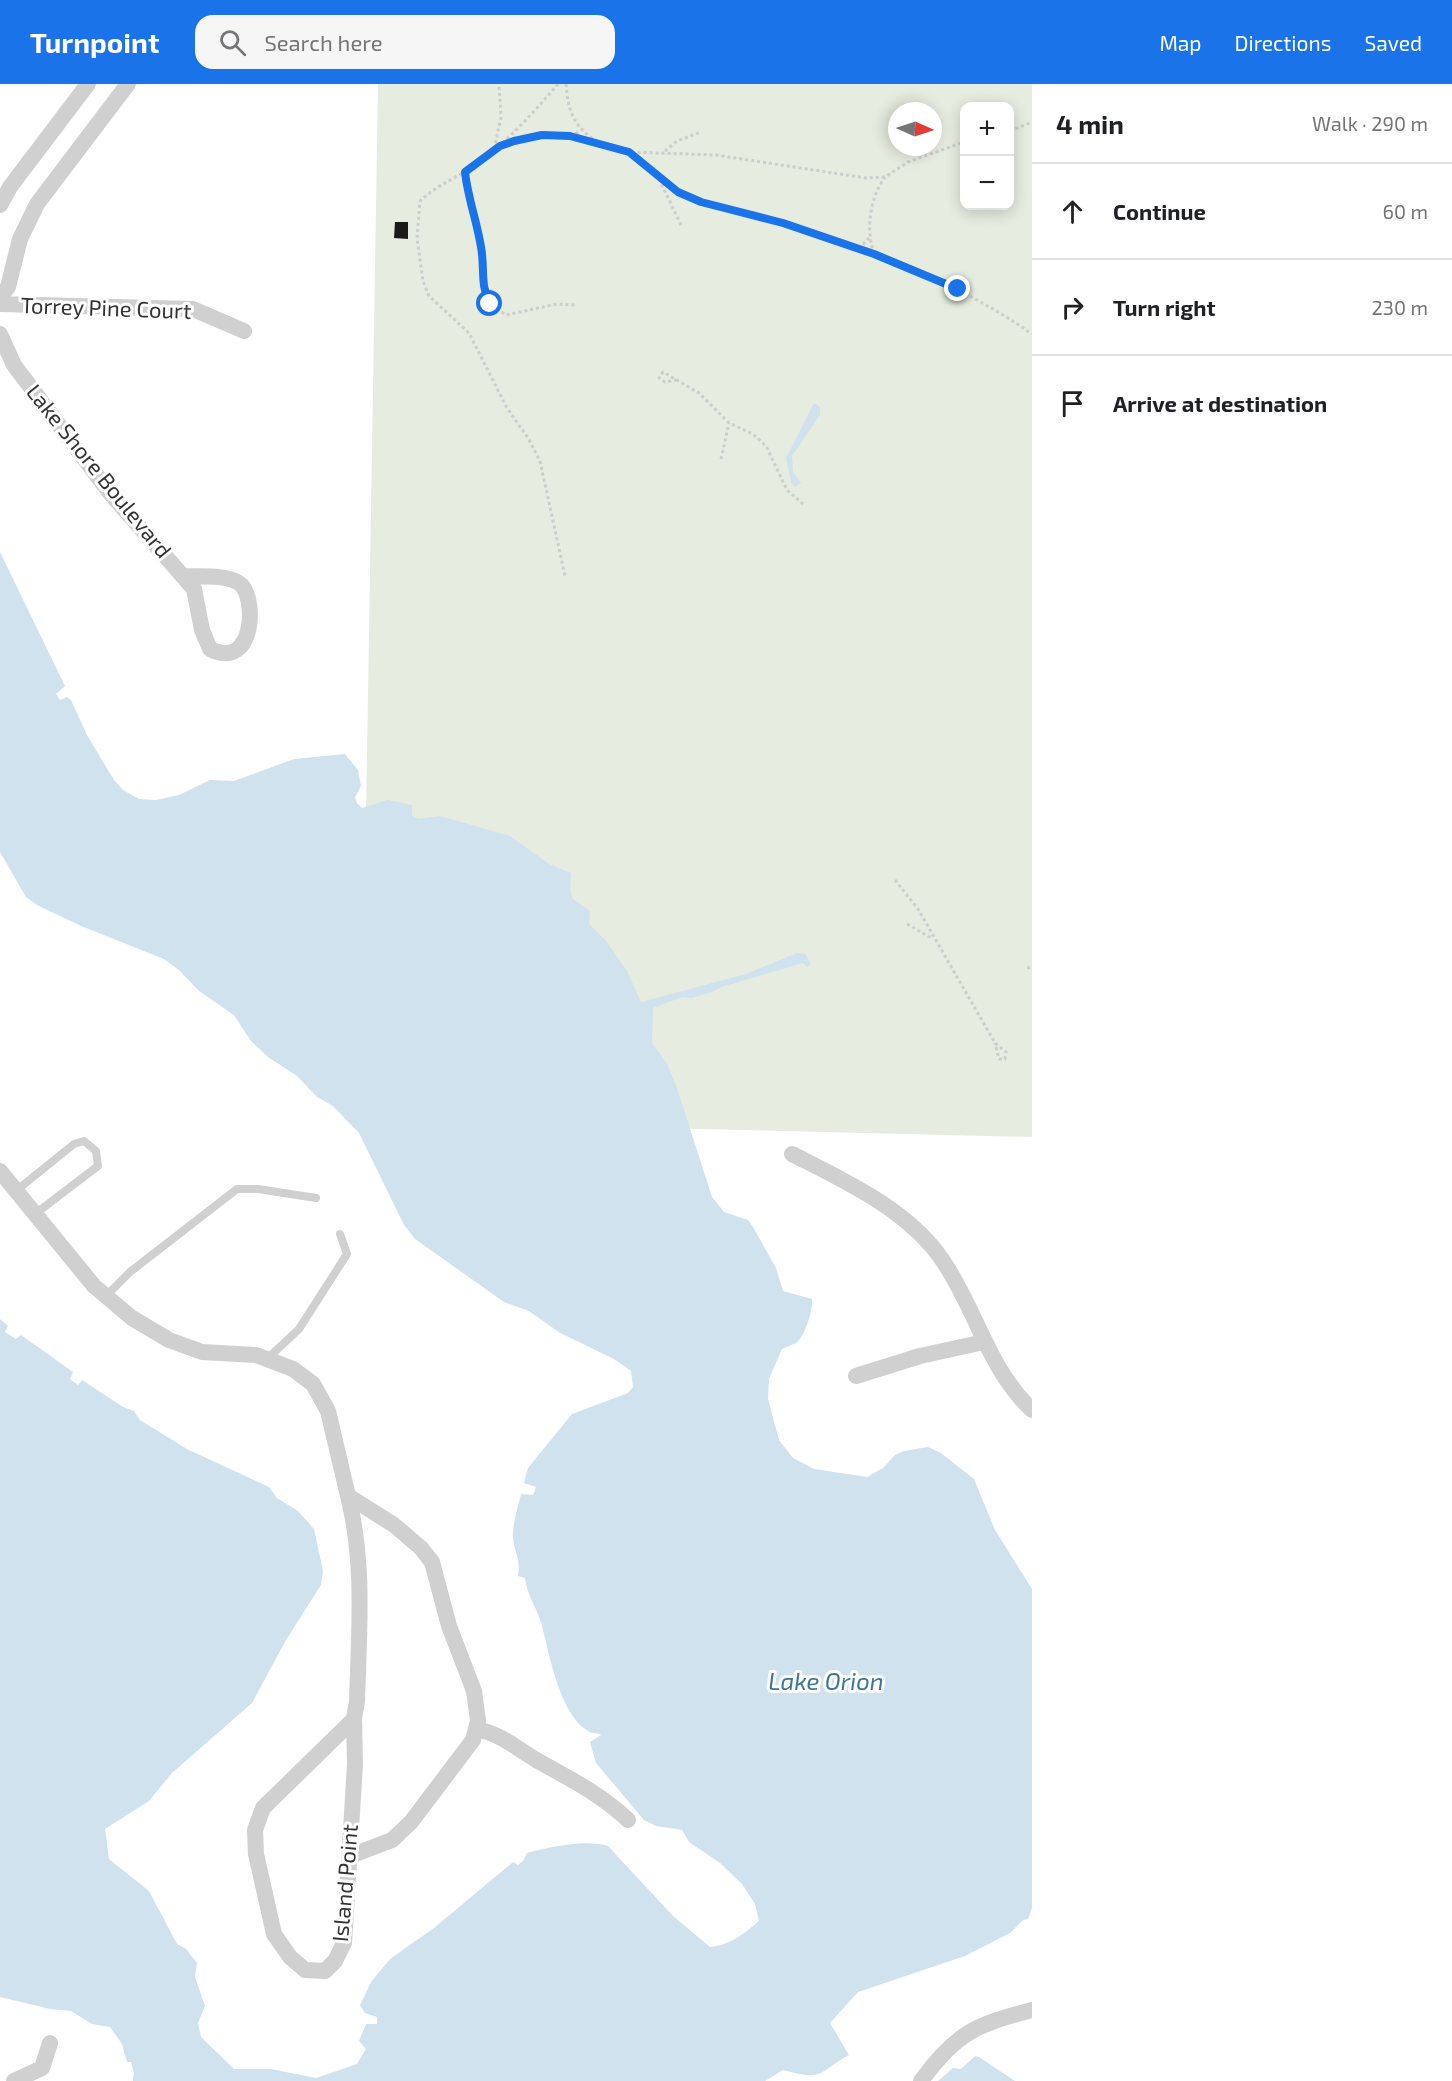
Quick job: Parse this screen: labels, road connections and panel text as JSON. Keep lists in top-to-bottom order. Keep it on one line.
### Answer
{"streets":{"street":["Torrey Pine Court","Lake Shore Boulevard","Island Point"]},"water":["Lake Orion"],"north":"right","page":{"header":"Turnpoint","search":"Search here","nav":["Map","Directions","Saved"],"heading":["4 min","Walk · 290 m"],"map_buttons":["+","−"],"list":[["Continue","60 m"],["Turn right","230 m"],"Arrive at destination"]}}
